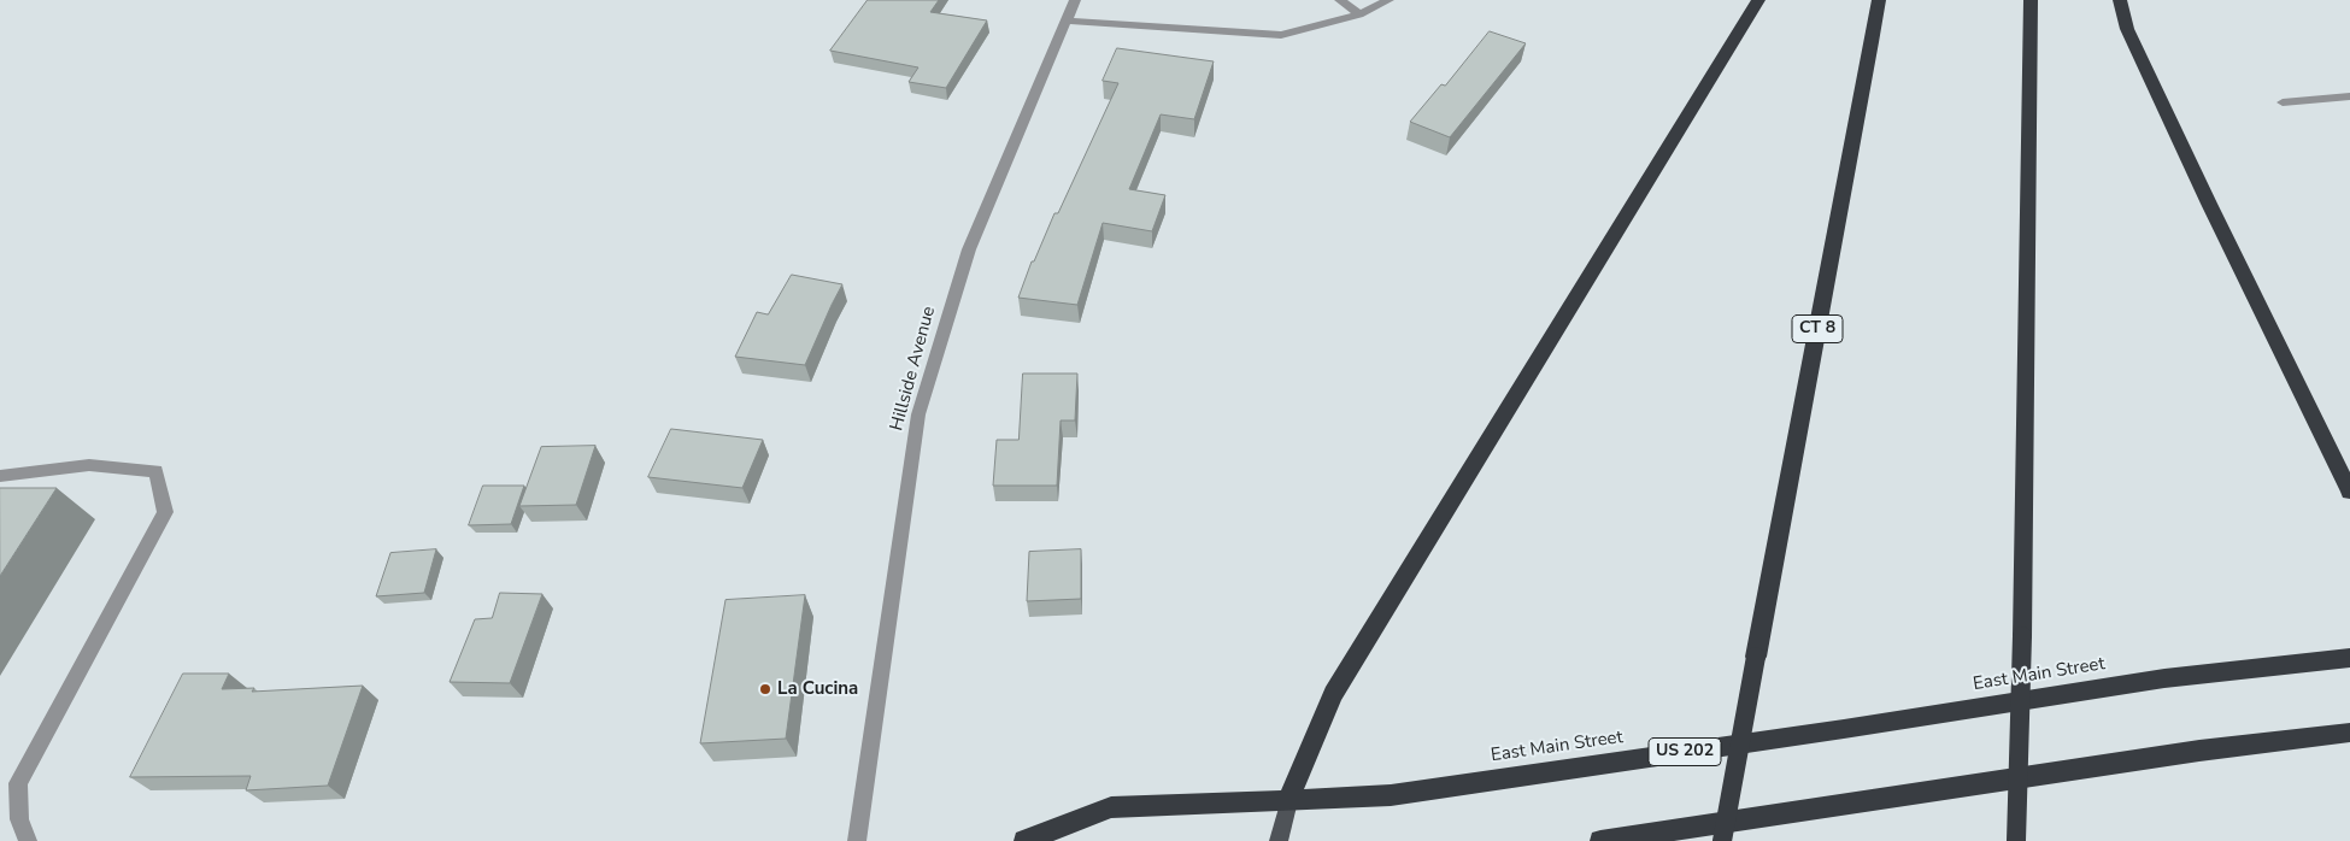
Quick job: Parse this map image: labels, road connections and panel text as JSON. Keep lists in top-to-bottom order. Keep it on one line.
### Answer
{"streets":{"highway":["CT 8","East Main Street","US 202"],"street":["Hillside Avenue"]},"places":["La Cucina"]}
